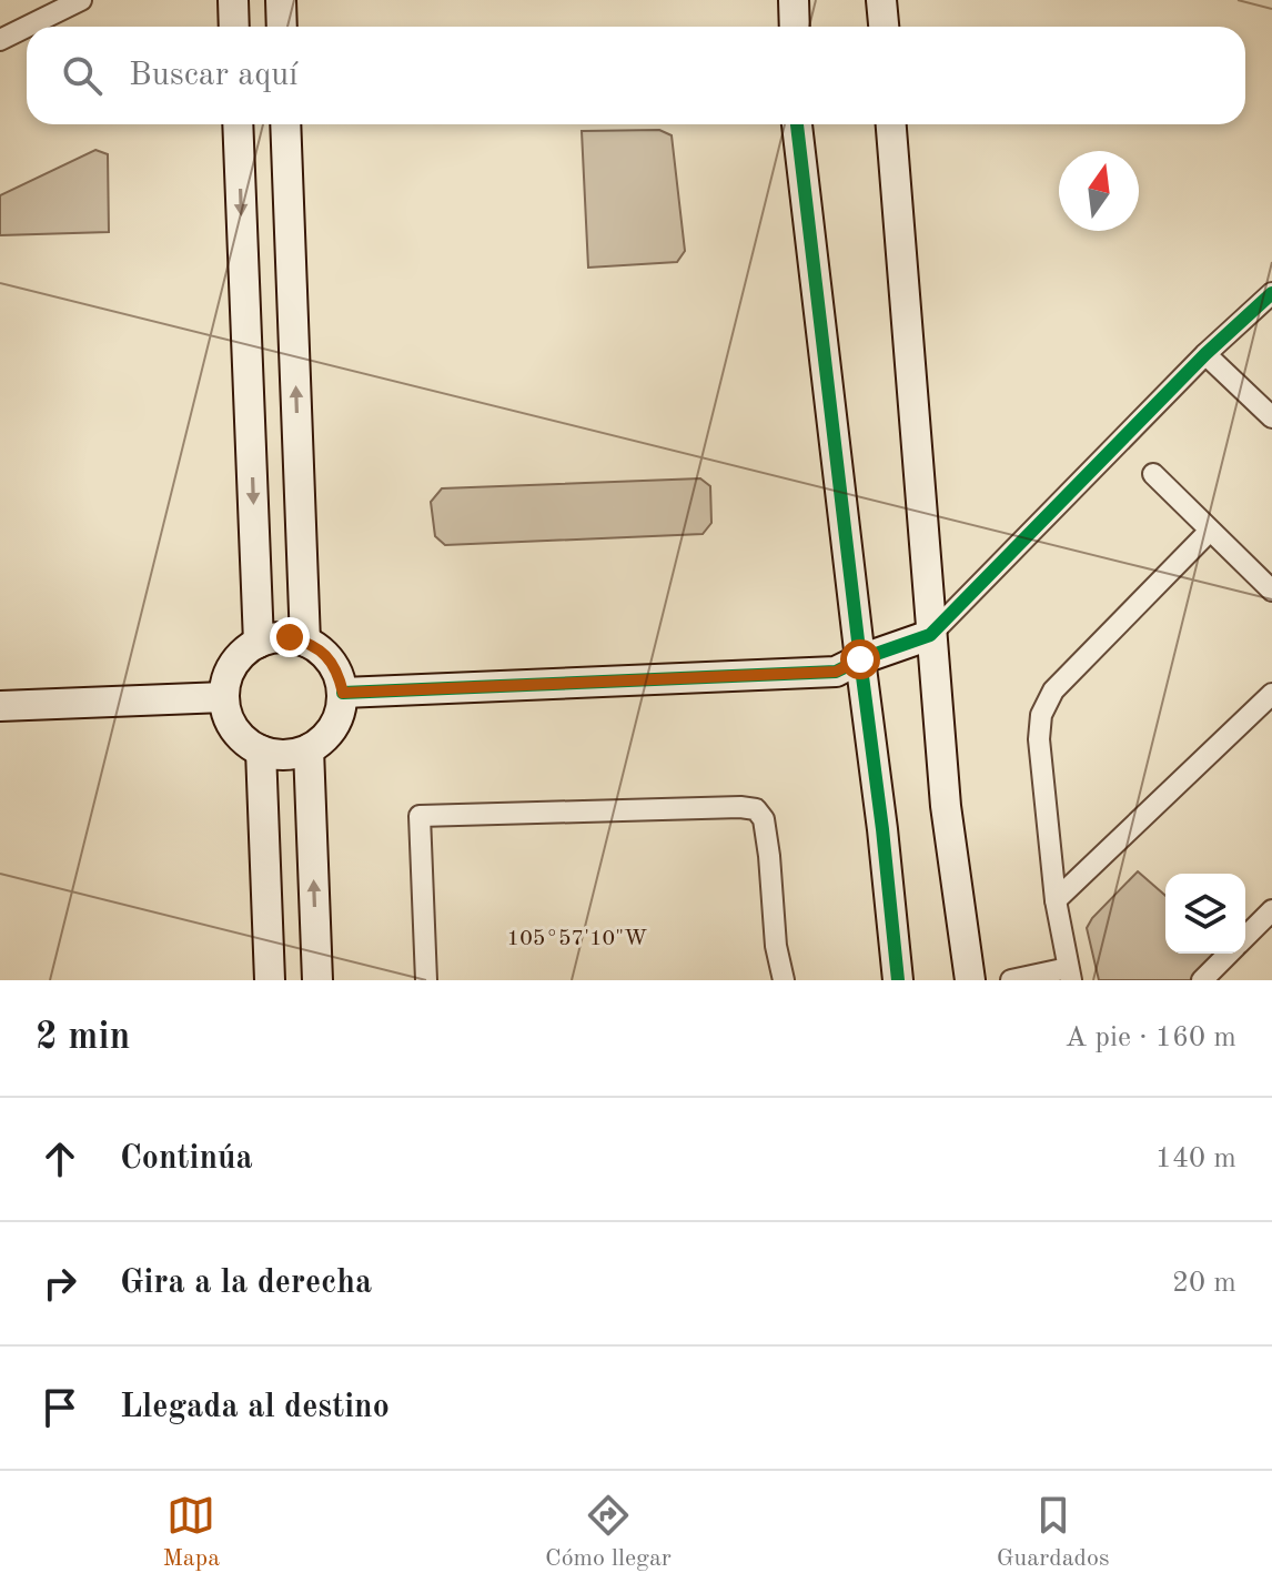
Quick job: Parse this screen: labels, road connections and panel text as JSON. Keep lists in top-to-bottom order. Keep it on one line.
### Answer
{"north":"top","page":{"search":"Buscar aquí","heading":["2 min","A pie · 160 m"],"list":[["Continúa","140 m"],["Gira a la derecha","20 m"],"Llegada al destino"],"nav":["Mapa","Cómo llegar","Guardados"]},"coordinates":["105°57'10\"W"]}
